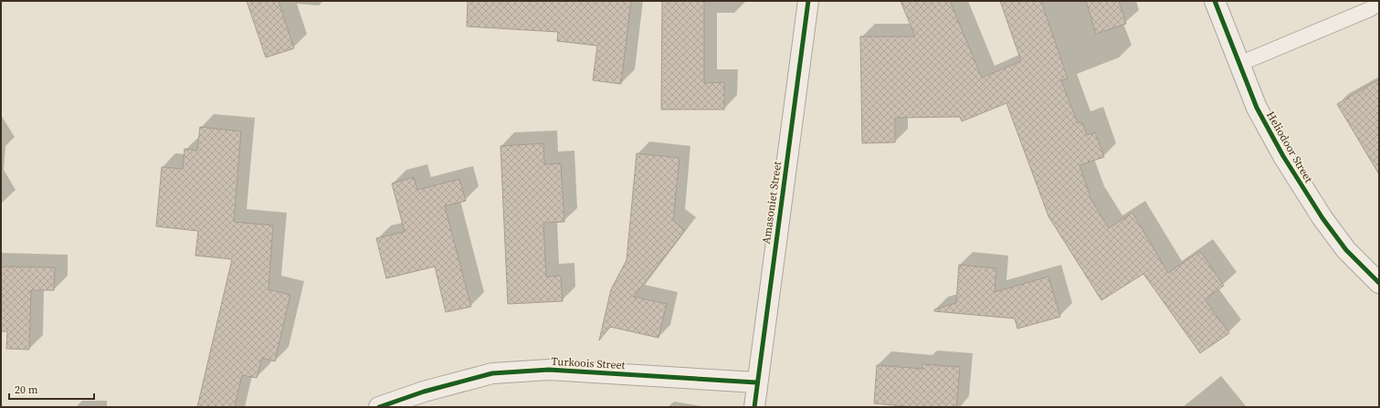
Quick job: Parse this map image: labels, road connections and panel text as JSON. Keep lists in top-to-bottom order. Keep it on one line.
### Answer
{"streets":{"street":["Heliodoor Street","Amasoniet Street","Turkoois Street"]},"crossings":[["Amasoniet Street","Turkoois Street"]],"scale_bar":"20 m"}
